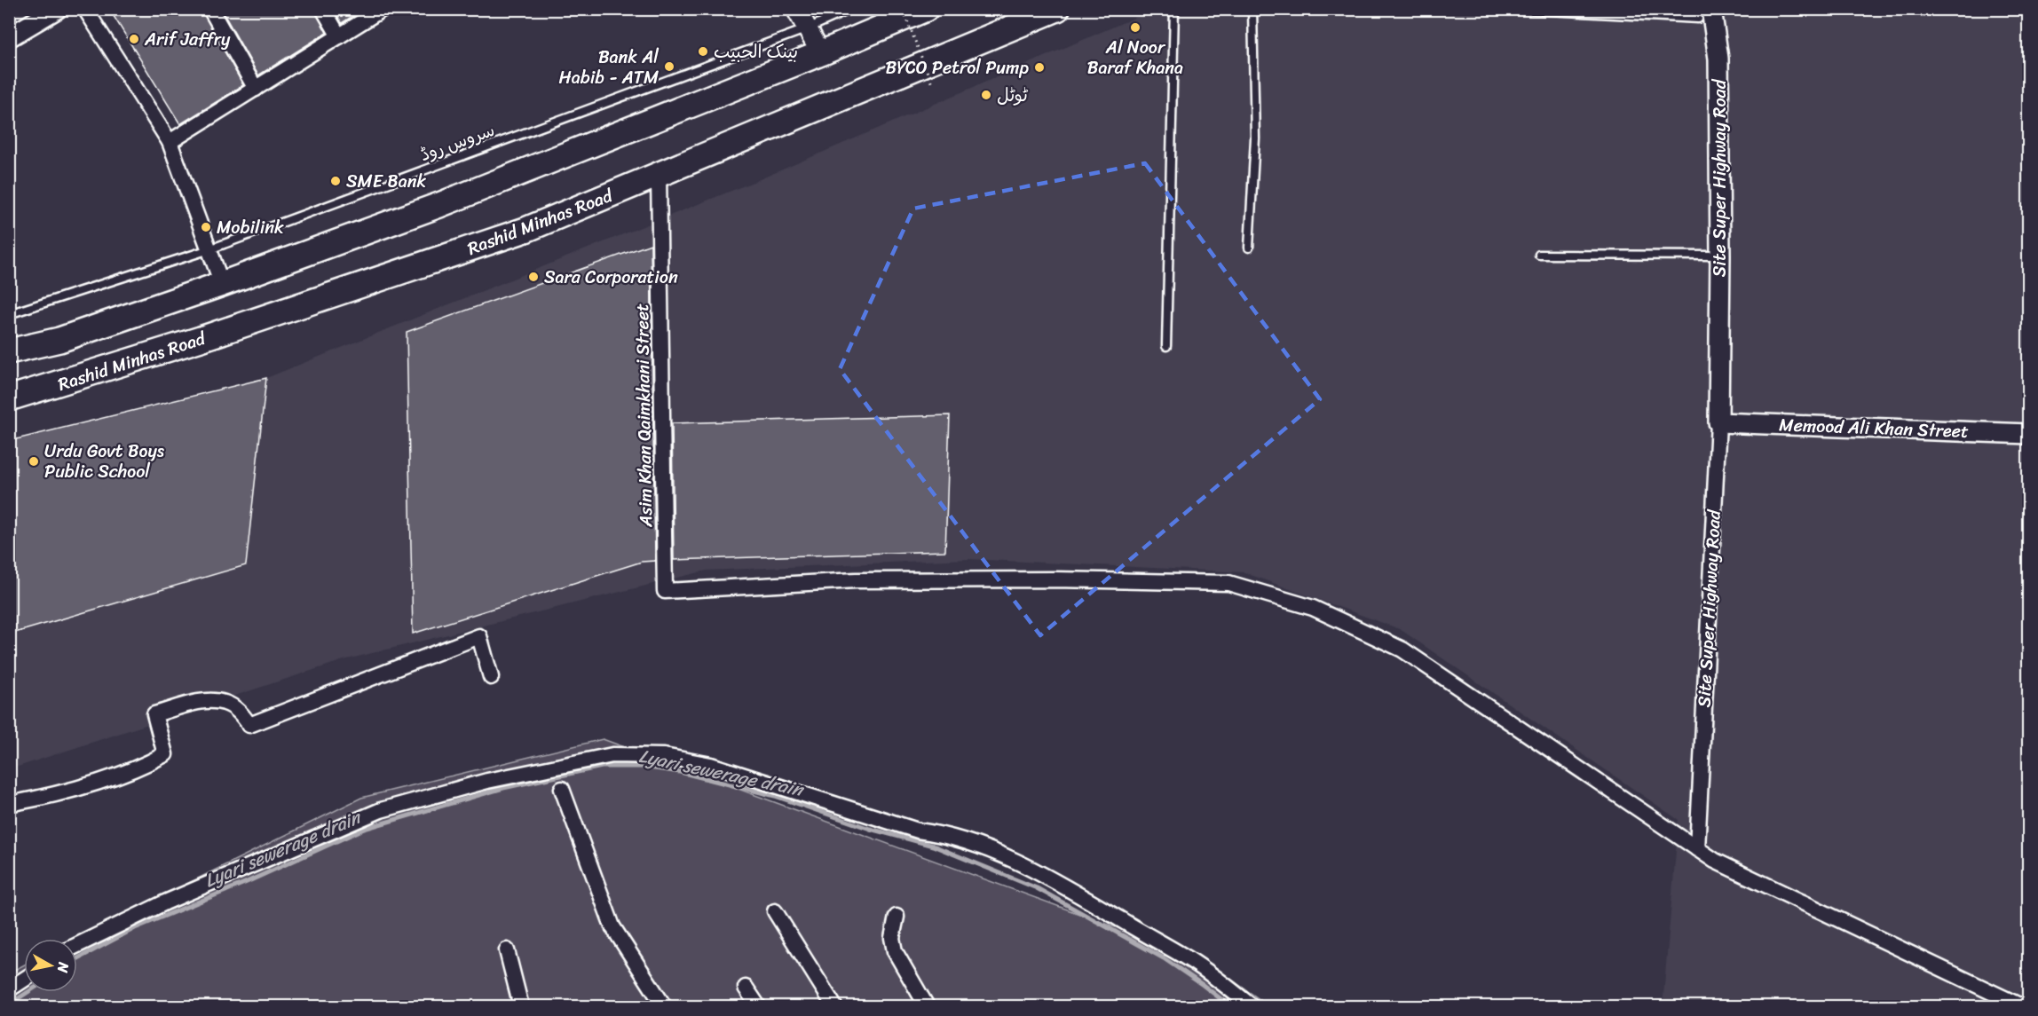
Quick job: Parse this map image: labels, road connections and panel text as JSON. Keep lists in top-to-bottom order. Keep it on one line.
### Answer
{"streets":{"main road":["Rashid Minhas Road"],"street":["Site Super Highway Road","Asim Khan Qaimkhani Street","Memood Ali Khan Street"],"lane":["سروس روڈ"]},"crossings":[["Site Super Highway Road","Asim Khan Qaimkhani Street"],["Site Super Highway Road","Memood Ali Khan Street"],["Rashid Minhas Road","Asim Khan Qaimkhani Street"]],"water":["Lyari sewerage drain"],"places":["Al Noor Baraf Khana","Arif Jaffry","بينک الحبيب","Bank Al Habib - ATM","BYCO Petrol Pump","ٹوٹل","SME Bank","Mobilink","Sara Corporation","Urdu Govt Boys Public School"],"north":"right"}
